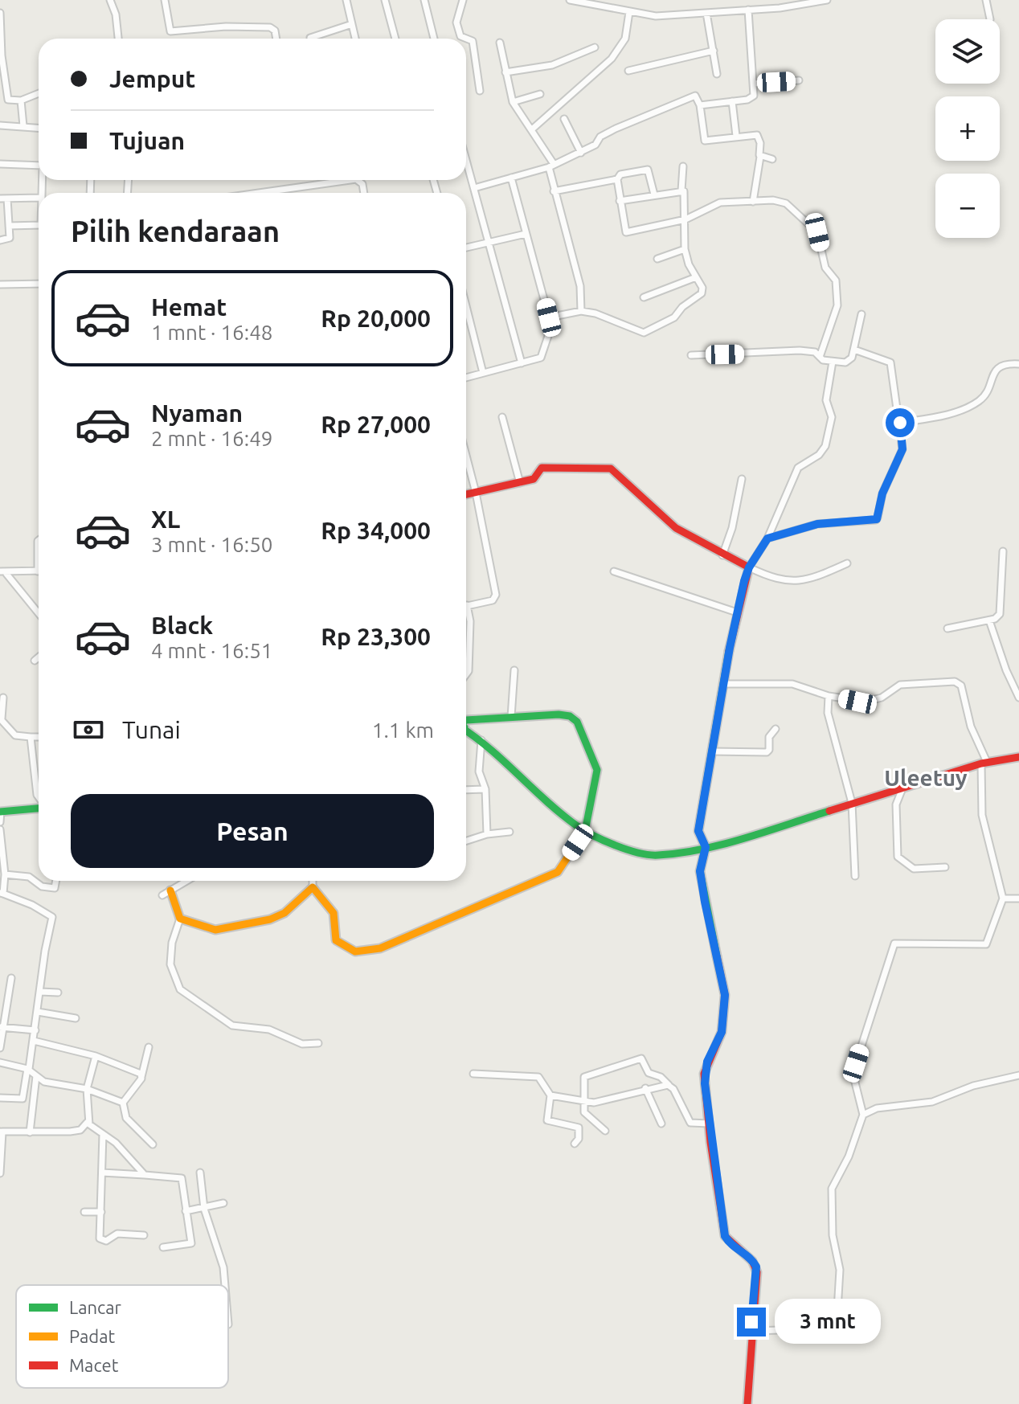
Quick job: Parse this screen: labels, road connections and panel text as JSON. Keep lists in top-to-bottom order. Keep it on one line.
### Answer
{"districts":["Uleetuy"],"legend":["Lancar","Padat","Macet"],"page":{"map_buttons":["+","−"],"banner":["Jemput","Tujuan"],"heading":"Pilih kendaraan","list":[{"name":"Hemat","note":"1 mnt · 16:48","value":"Rp 20,000"},{"name":"Nyaman","note":"2 mnt · 16:49","value":"Rp 27,000"},{"name":"XL","note":"3 mnt · 16:50","value":"Rp 34,000"},{"name":"Black","note":"4 mnt · 16:51","value":"Rp 23,300"}],"pay":["Tunai","1.1 km"],"buttons":"Pesan","bubble":"3 mnt"}}
